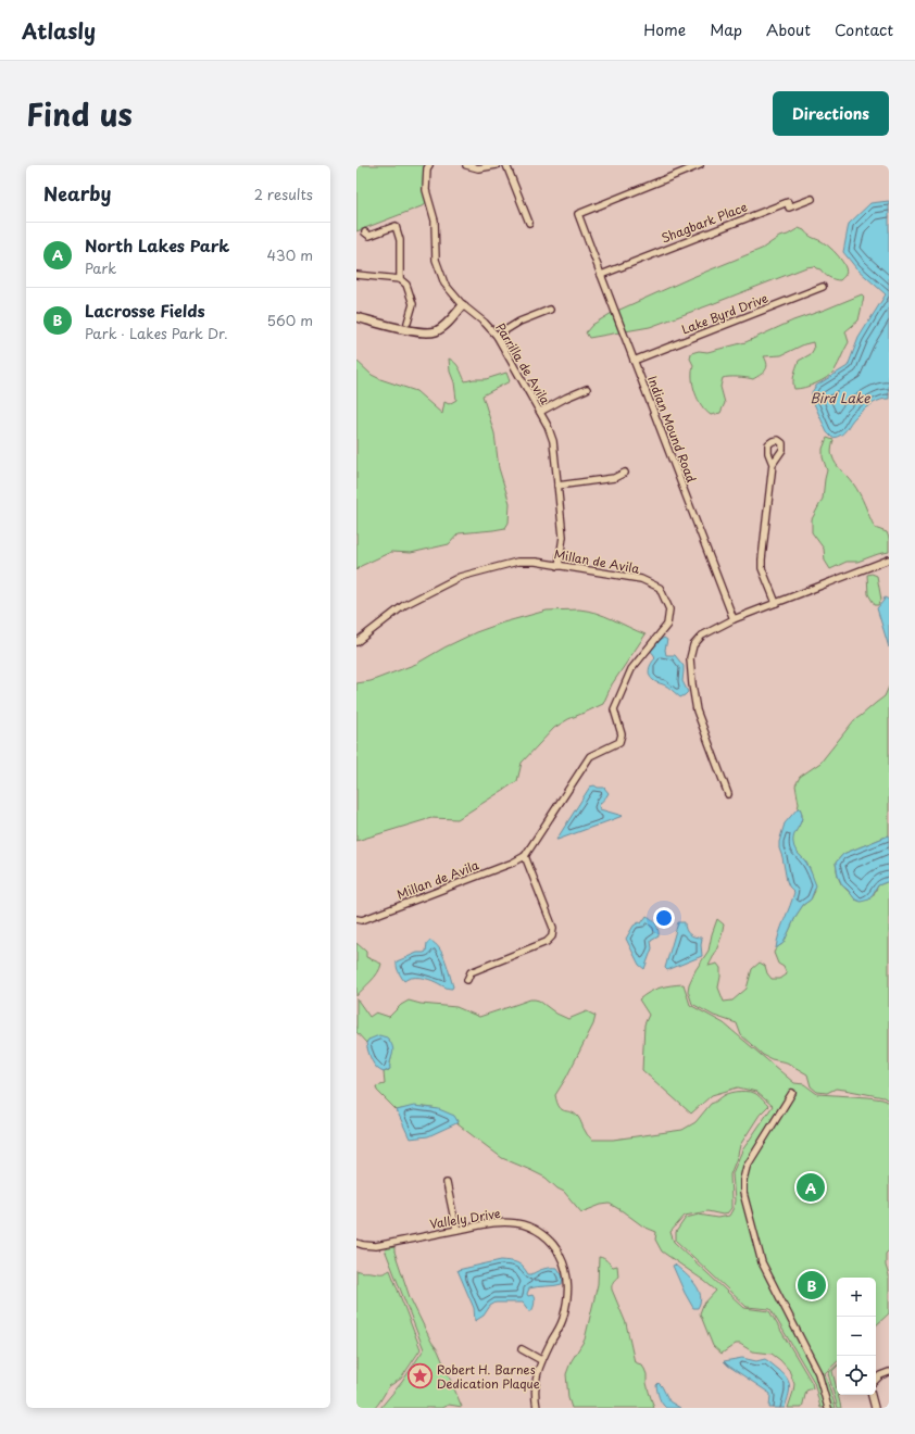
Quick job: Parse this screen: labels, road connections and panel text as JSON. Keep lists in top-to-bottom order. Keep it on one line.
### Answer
{"streets":{"street":["Shagbark Place","Lake Byrd Drive","Parrilla de Avila","Indian Mound Road","Millan de Avila","Vallely Drive"]},"crossings":[["Shagbark Place","Indian Mound Road"],["Lake Byrd Drive","Indian Mound Road"],["Parrilla de Avila","Millan de Avila"]],"water":["Bird Lake"],"places":{"place":["Robert H. Barnes Dedication Plaque"]},"page":{"header":"Atlasly","nav":["Home","Map","About","Contact"],"title":"Find us","buttons":"Directions","heading":["Nearby","2 results"],"list":[{"mark":"A","name":"North Lakes Park","note":"Park","value":"430 m"},{"mark":"B","name":"Lacrosse Fields","note":"Park · Lakes Park Dr.","value":"560 m"}],"pins":["A","B"],"map_buttons":["+","−"]}}
